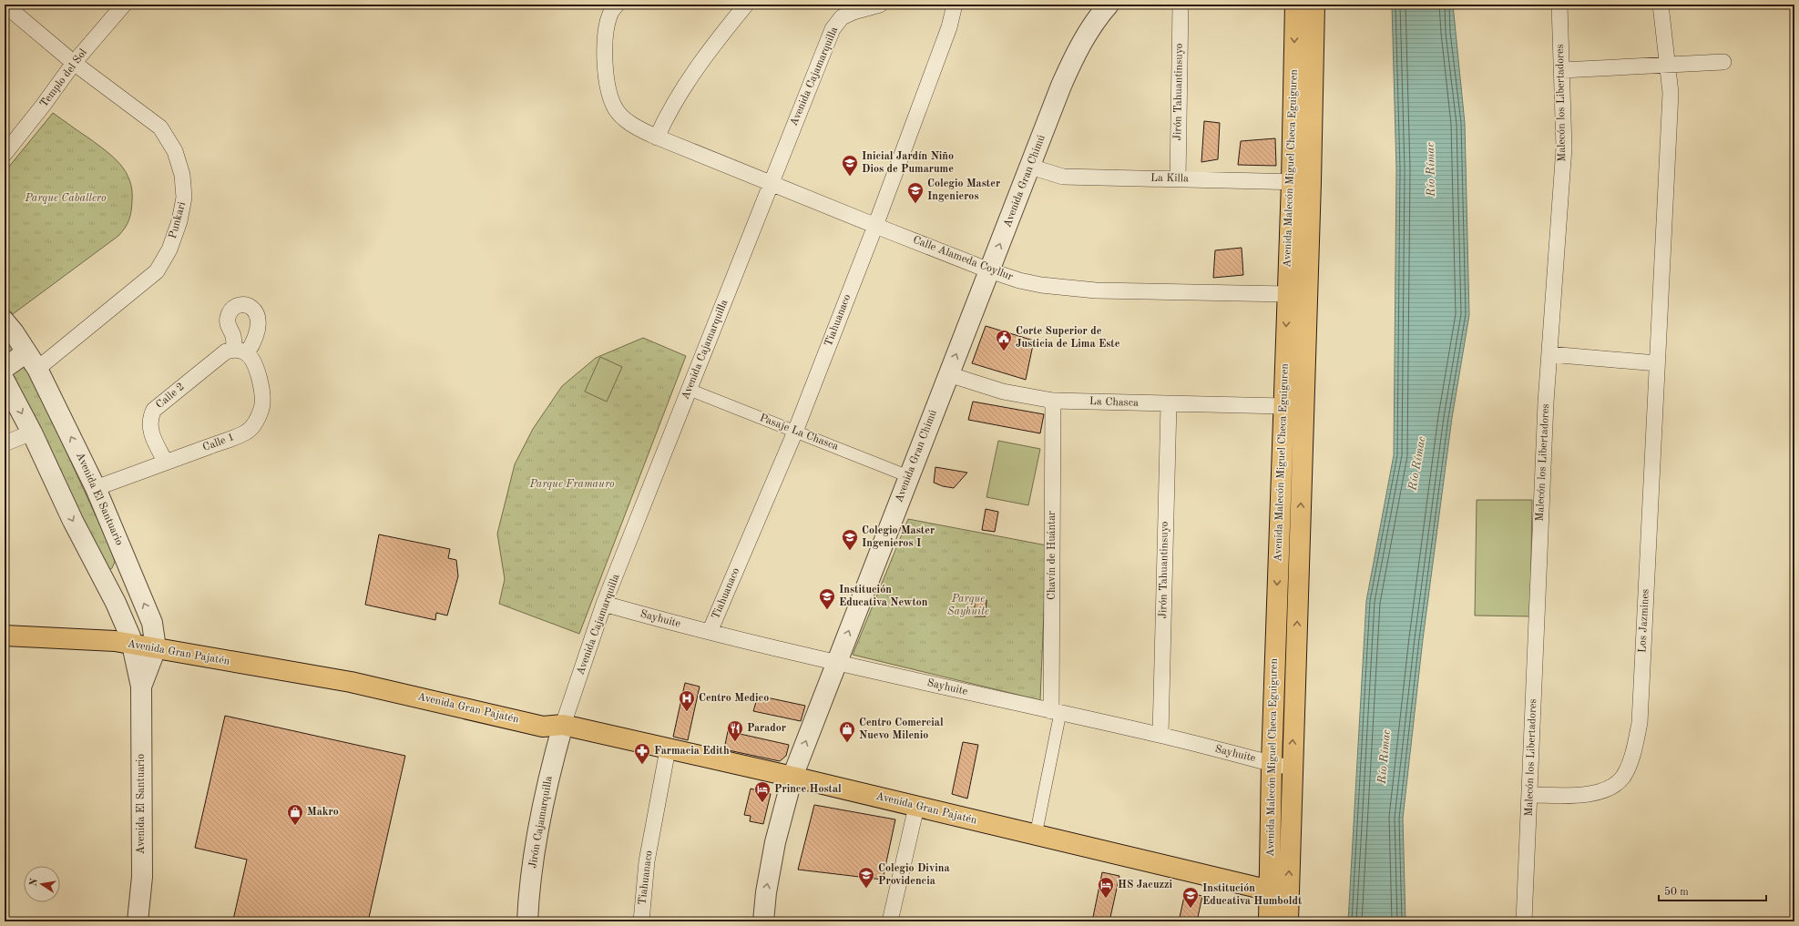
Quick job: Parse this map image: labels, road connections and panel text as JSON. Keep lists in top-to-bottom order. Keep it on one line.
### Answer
{"streets":{"main road":["Avenida Malecón Miguel Checa Eguiguren","Avenida Gran Pajatén"],"street":["Avenida Cajamarquilla","Templo del Sol","Jirón Tahuantinsuyo","Malecón los Libertadores","La Killa","Avenida Gran Chimú","Punkari","Calle Alameda Coyllur","Tiahuanaco","Calle 2","La Chasca","Pasaje La Chasca","Calle 1","Avenida El Santuario","Chavín de Huántar","Sayhuite","Los Jazmines","Jirón Cajamarquilla"]},"crossings":[["Avenida Cajamarquilla","Calle Alameda Coyllur"],["Avenida Cajamarquilla","Pasaje La Chasca"],["Avenida Cajamarquilla","Sayhuite"],["Avenida Cajamarquilla","Avenida Gran Pajatén"],["Avenida Cajamarquilla","Jirón Cajamarquilla"],["Templo del Sol","Punkari"],["Jirón Tahuantinsuyo","La Killa"],["Jirón Tahuantinsuyo","La Chasca"],["Jirón Tahuantinsuyo","Sayhuite"],["Malecón los Libertadores","Los Jazmines"],["Avenida Malecón Miguel Checa Eguiguren","La Killa"],["Avenida Malecón Miguel Checa Eguiguren","Calle Alameda Coyllur"],["Avenida Malecón Miguel Checa Eguiguren","La Chasca"],["Avenida Malecón Miguel Checa Eguiguren","Sayhuite"],["Avenida Malecón Miguel Checa Eguiguren","Avenida Gran Pajatén"],["La Killa","Avenida Gran Chimú"],["Avenida Gran Chimú","Calle Alameda Coyllur"],["Avenida Gran Chimú","La Chasca"],["Avenida Gran Chimú","Pasaje La Chasca"],["Avenida Gran Chimú","Sayhuite"],["Avenida Gran Chimú","Avenida Gran Pajatén"],["Punkari","Avenida El Santuario"],["Calle Alameda Coyllur","Tiahuanaco"],["Tiahuanaco","Pasaje La Chasca"],["Tiahuanaco","Sayhuite"],["Tiahuanaco","Avenida Gran Pajatén"],["Calle 2","Calle 1"],["La Chasca","Chavín de Huántar"],["Calle 1","Avenida El Santuario"],["Avenida El Santuario","Avenida Gran Pajatén"],["Chavín de Huántar","Sayhuite"],["Avenida Gran Pajatén","Jirón Cajamarquilla"]],"one_way":["Avenida Gran Chimú"],"water":["Río Rímac"],"parks":["Parque Caballero","Parque Framauro","Parque Sayhuite"],"places":{"school or university":["Inicial Jardín Niño Dios de Pumarume","Colegio Master Ingenieros","Colegio Master Ingenieros I","Institución Educativa Newton","Colegio Divina Providencia","Institución Educativa Humboldt"],"public building":["Corte Superior de Justicia de Lima Este"],"hospital":["Centro Medico"],"restaurant":["Parador"],"shop":["Centro Comercial Nuevo Milenio","Makro"],"pharmacy":["Farmacia Edith"],"hotel":["Prince Hostal","HS Jacuzzi"]},"scale_bar":"50 m","north":"left"}
